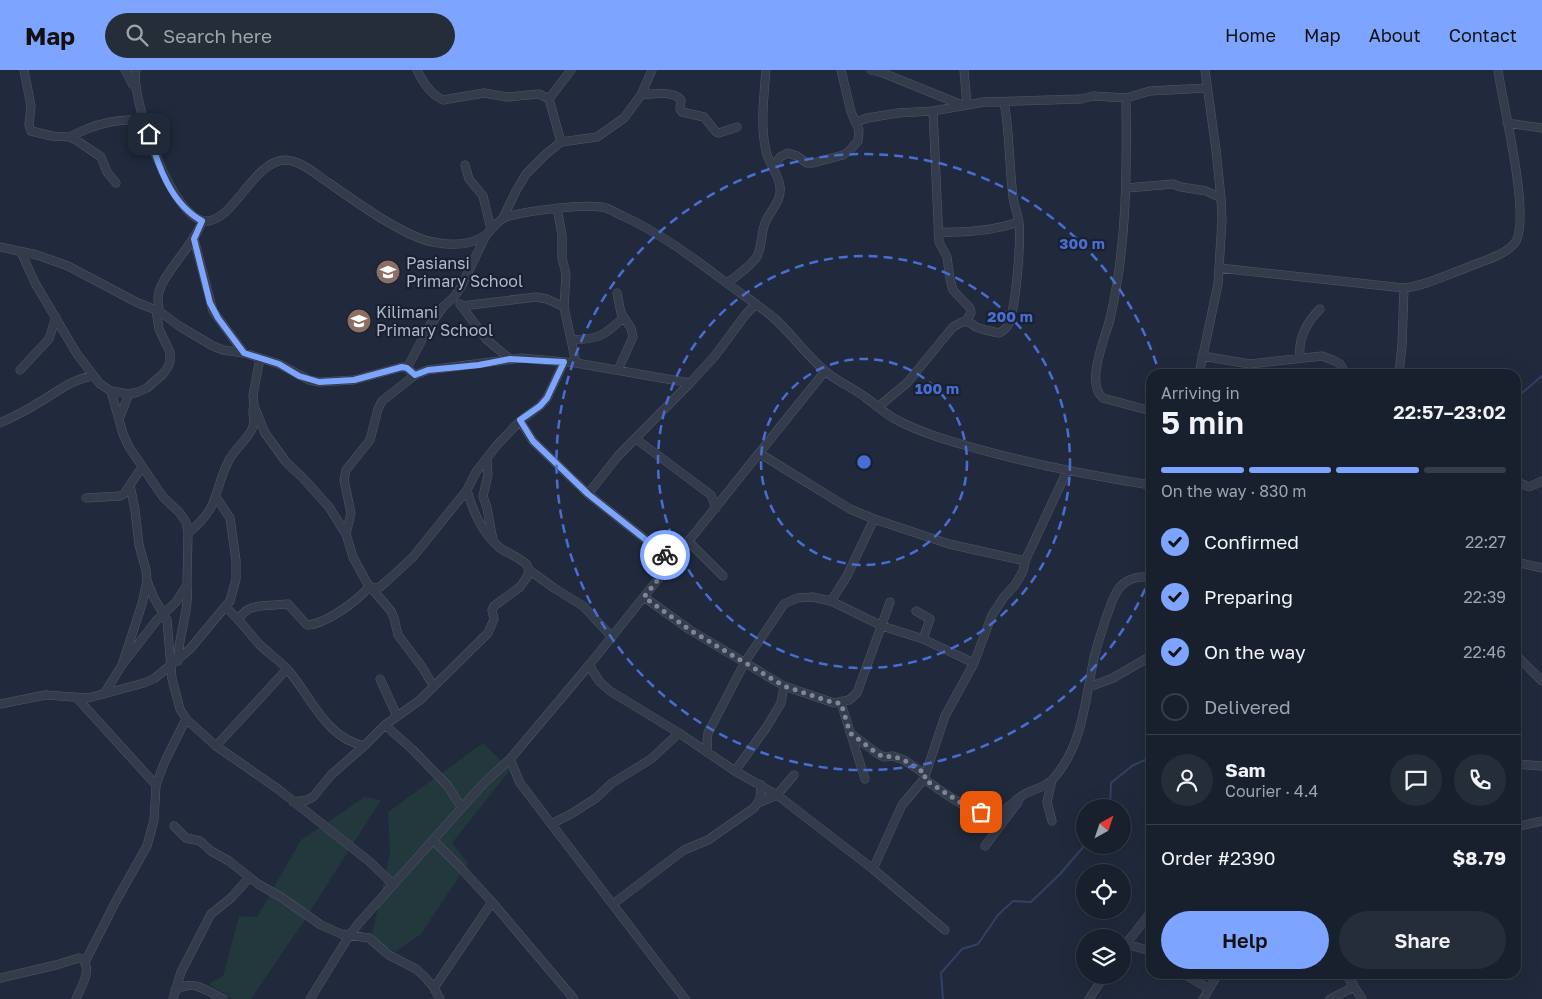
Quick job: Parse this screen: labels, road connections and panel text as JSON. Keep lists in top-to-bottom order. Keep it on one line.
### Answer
{"places":{"school or university":["Pasiansi Primary School","Kilimani Primary School"]},"north":"top right","page":{"header":"Map","search":"Search here","nav":["Home","Map","About","Contact"],"heading":["5 min","Arriving in","22:57–23:02"],"panel":["Sam","Courier · 4.4","Order #2390","$8.79"],"bar":"On the way · 830 m","list":[["Confirmed","22:27"],["Preparing","22:39"],["On the way","22:46"],"Delivered"],"buttons":["Help","Share"]},"rings":["300 m","200 m","100 m"]}
